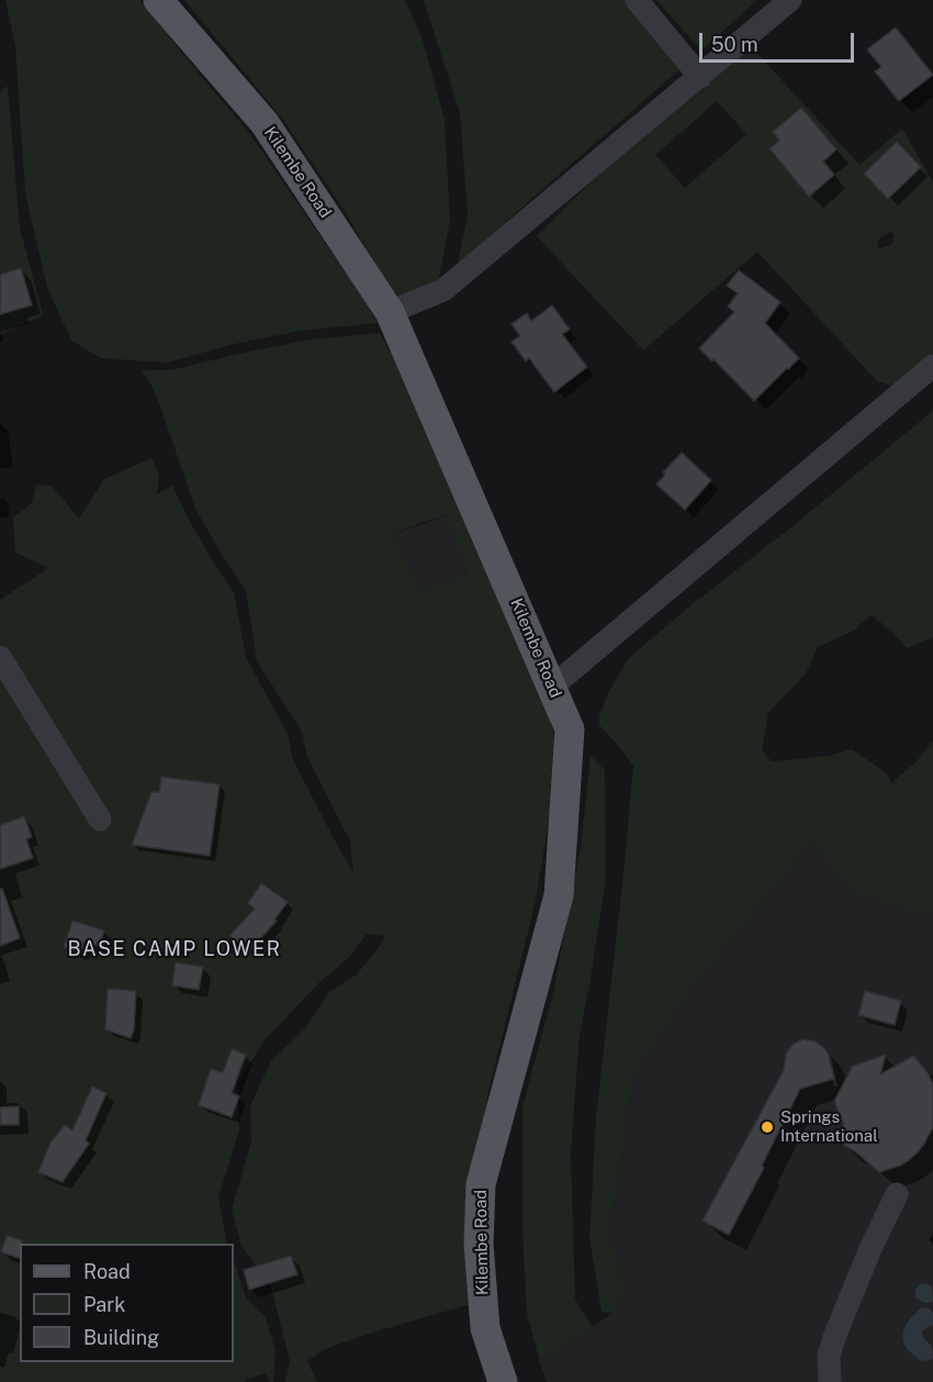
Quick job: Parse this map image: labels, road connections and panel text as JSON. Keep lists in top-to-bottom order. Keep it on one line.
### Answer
{"streets":{"main road":["Kilembe Road"]},"districts":["BASE CAMP LOWER"],"places":["Springs International"],"legend":["Road","Park","Building"],"scale_bar":"50 m"}
